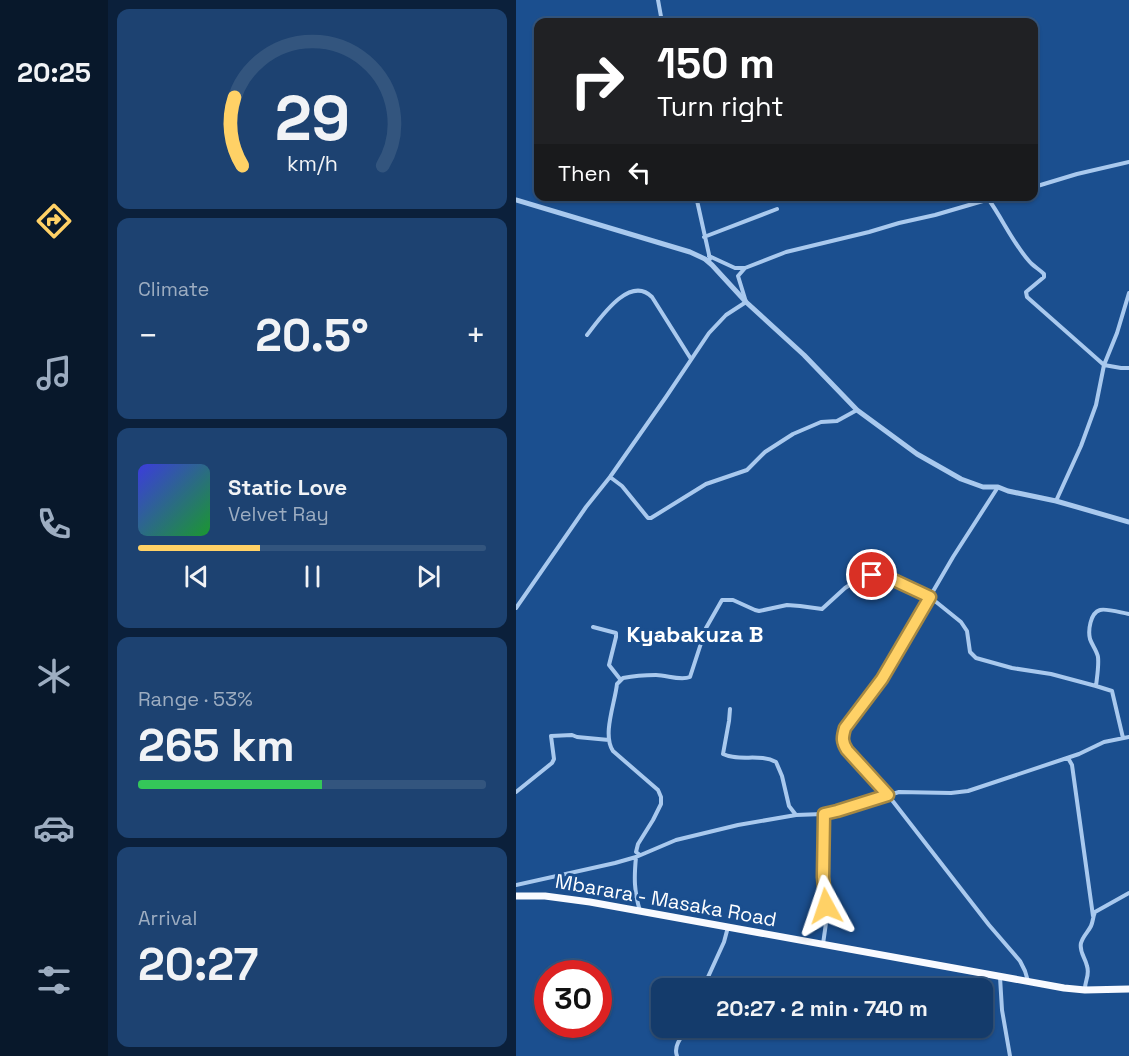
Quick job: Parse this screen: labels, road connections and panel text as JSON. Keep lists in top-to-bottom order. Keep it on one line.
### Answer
{"streets":{"highway":["Mbarara - Masaka Road"]},"districts":["Kyabakuza B"],"page":{"tabs":"20:25","turn":["150 m","Turn right"],"then":"Then","tile":["Climate",["Range · 53%","265 km"],["Arrival","20:27"]],"heat":["−","20.5°","+"],"song":["Static Love","Velvet Ray"],"limit":"30","trip":"20:27 · 2 min · 740 m","gauge":["29","km/h"]}}
